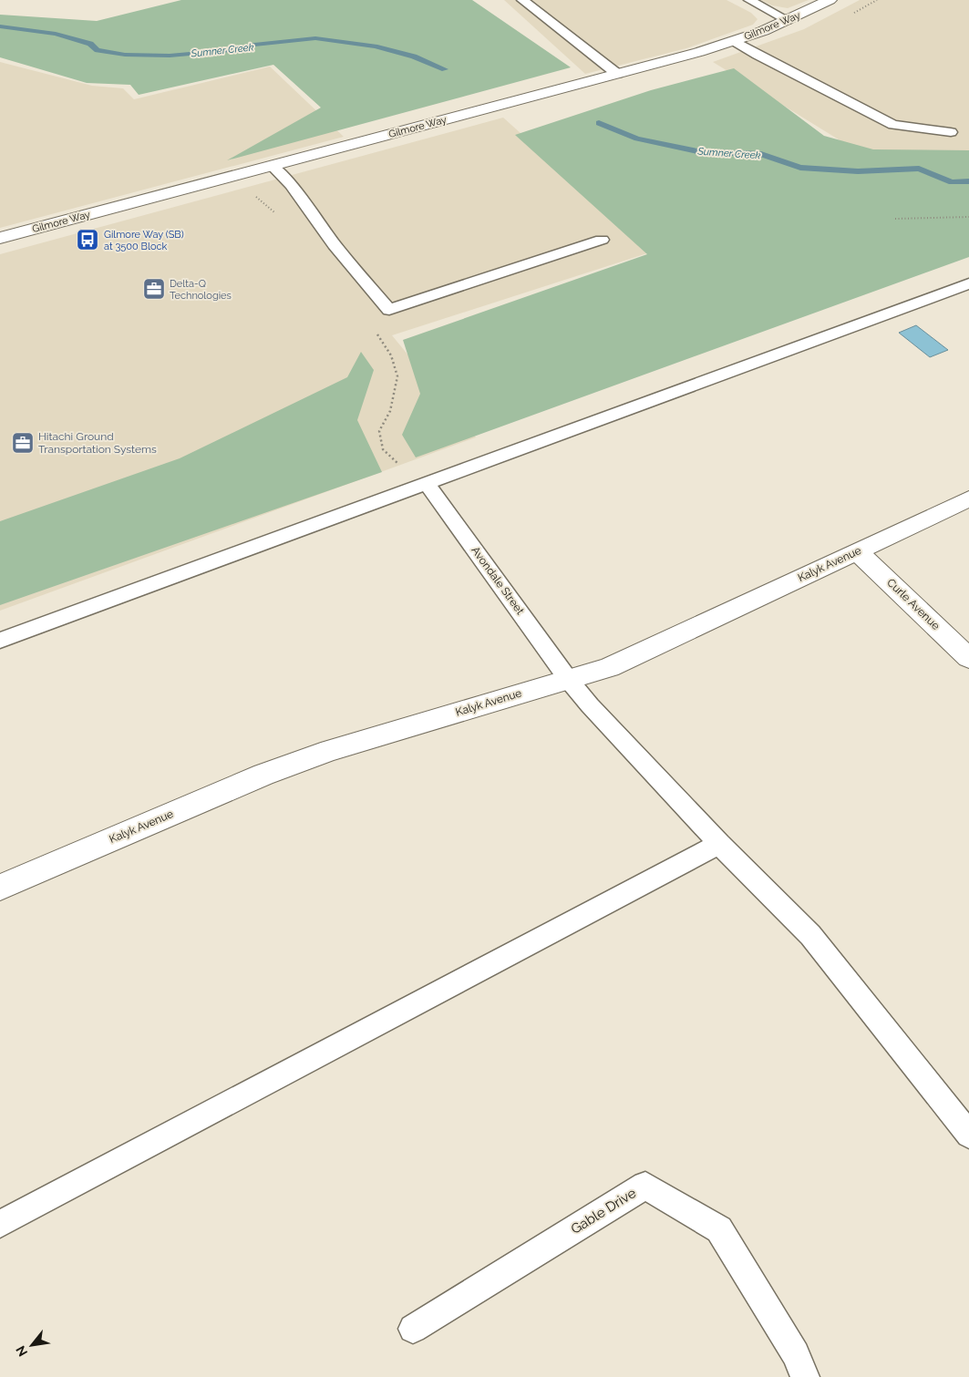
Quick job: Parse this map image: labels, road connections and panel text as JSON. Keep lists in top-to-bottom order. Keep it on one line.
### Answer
{"streets":{"street":["Gilmore Way","Kalyk Avenue","Curle Avenue"],"lane":["Avondale Street","Gable Drive"]},"crossings":[["Kalyk Avenue","Avondale Street"],["Kalyk Avenue","Curle Avenue"]],"water":["Sumner Creek"],"places":{"bus stop":["Gilmore Way (SB) at 3500 Block"],"office":["Delta-Q Technologies","Hitachi Ground Transportation Systems"]},"north":"bottom left"}
